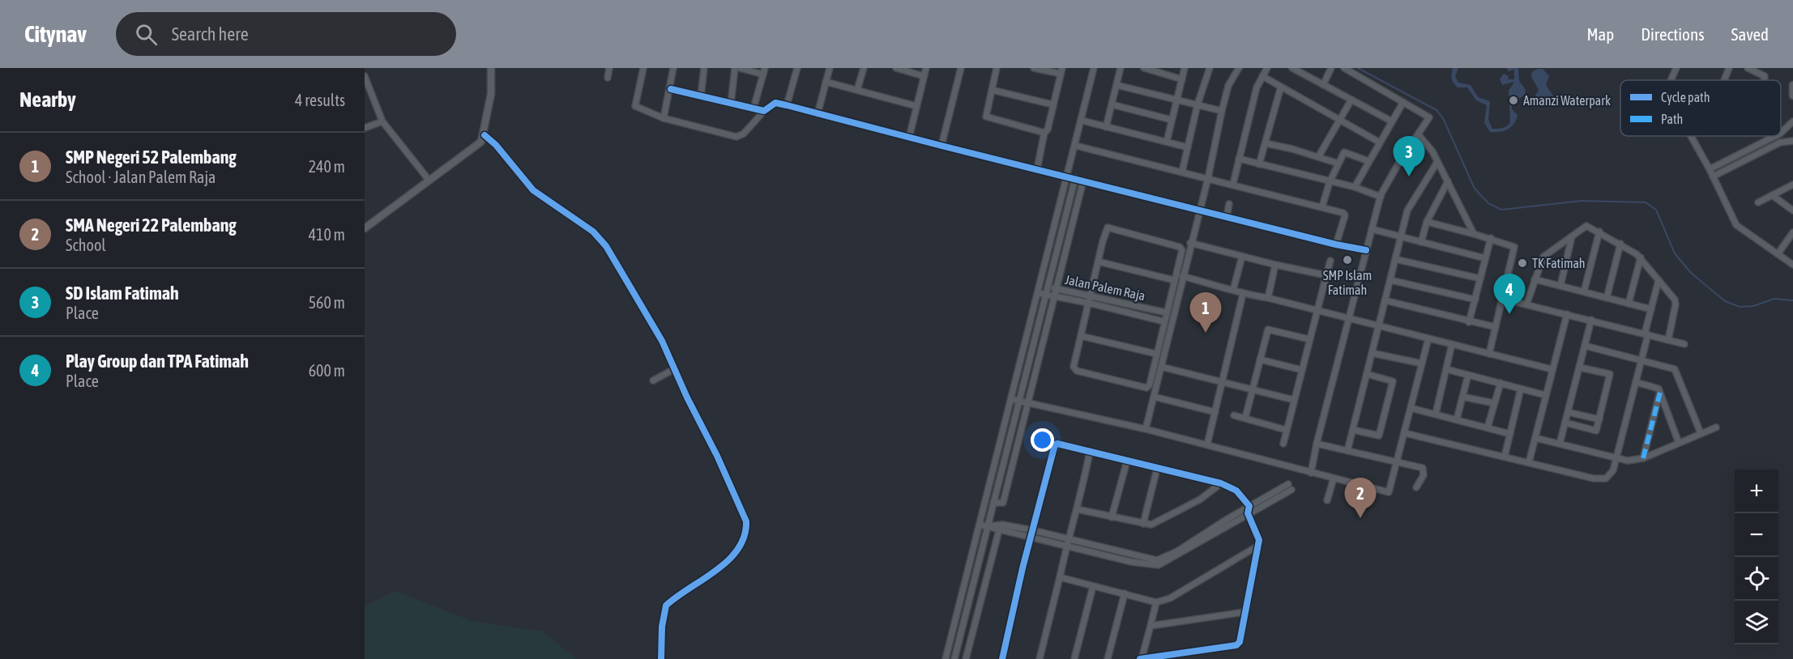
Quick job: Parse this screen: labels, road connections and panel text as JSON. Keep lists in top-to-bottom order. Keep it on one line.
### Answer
{"streets":{"street":["Jalan Palem Raja"]},"places":["Amanzi Waterpark","SMP Islam Fatimah","TK Fatimah"],"legend":["Cycle path","Path"],"page":{"header":"Citynav","search":"Search here","nav":["Map","Directions","Saved"],"heading":["Nearby","4 results"],"list":[{"mark":"1","name":"SMP Negeri 52 Palembang","note":"School · Jalan Palem Raja","value":"240 m"},{"mark":"2","name":"SMA Negeri 22 Palembang","note":"School","value":"410 m"},{"mark":"3","name":"SD Islam Fatimah","note":"Place","value":"560 m"},{"mark":"4","name":"Play Group dan TPA Fatimah","note":"Place","value":"600 m"}],"pins":["3","4","1","2"],"map_buttons":["+","−"]}}
